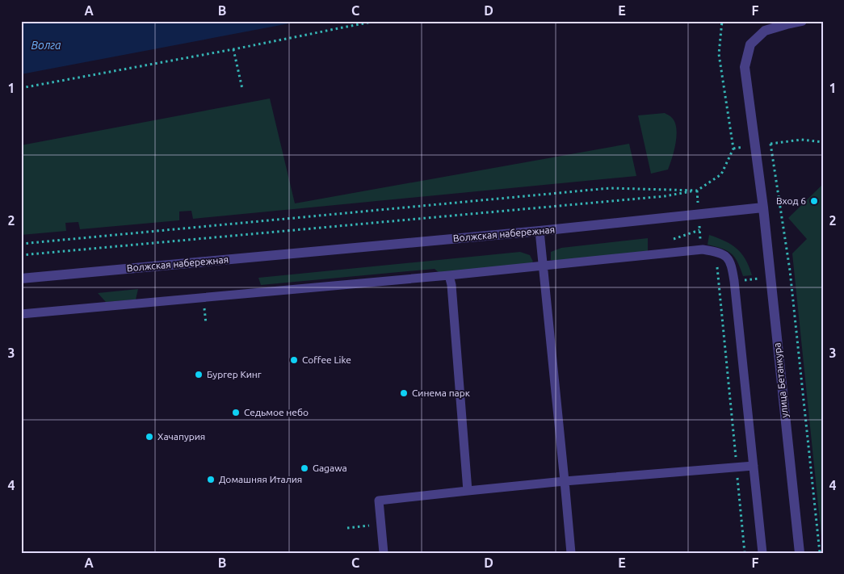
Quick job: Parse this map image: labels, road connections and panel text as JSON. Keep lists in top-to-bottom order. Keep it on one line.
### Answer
{"streets":{"street":["Волжская набережная","улица Бетанкура"]},"crossings":[["Волжская набережная","улица Бетанкура"]],"water":["Волга"],"places":["Вход 6","Coffee Like","Бургер Кинг","Синема парк","Седьмое небо","Хачапурия","Gagawa","Домашняя Италия"],"grid":{"columns":["A","B","C","D","E","F"],"rows":["1","2","3","4"]}}
